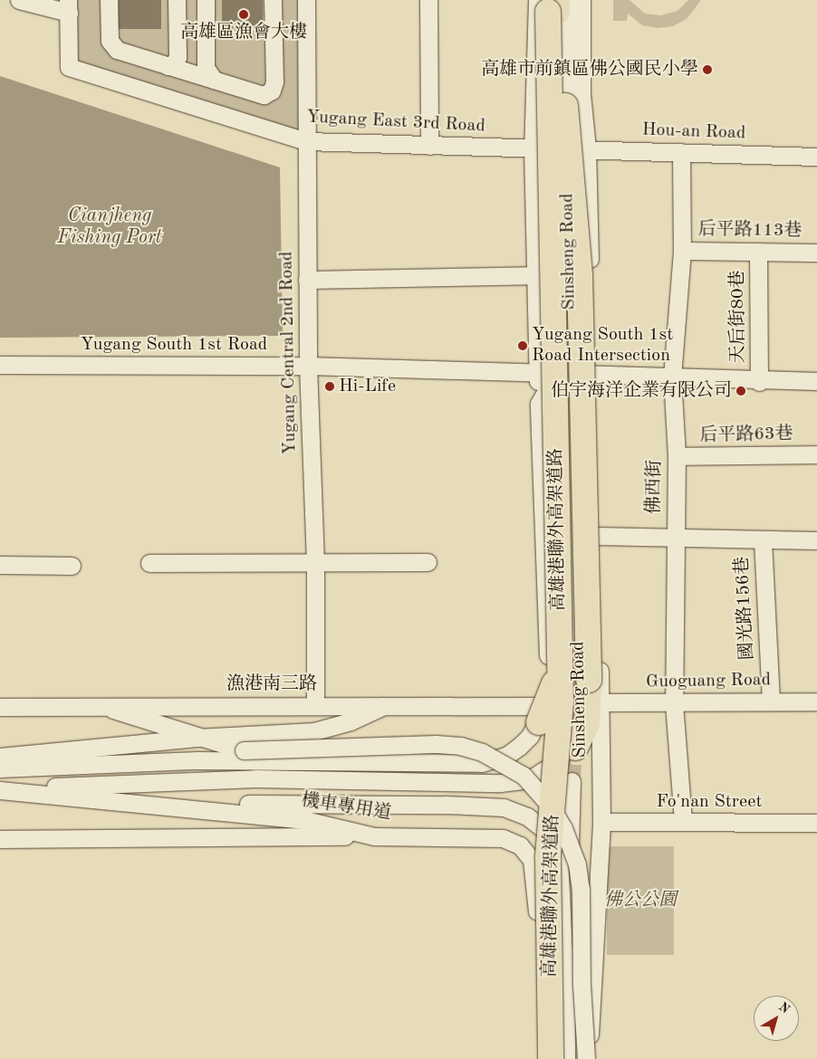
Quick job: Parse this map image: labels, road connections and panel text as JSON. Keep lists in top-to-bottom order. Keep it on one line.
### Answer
{"streets":{"highway":["高雄港聯外高架道路"],"street":["Yugang East 3rd Road","Hou-an Road","后平路113巷","Sinsheng Road","天后街80巷","Yugang South 1st Road","Yugang Central 2nd Road","后平路63巷","佛西街","國光路156巷","Guoguang Road","漁港南三路","Fo'nan Street","機車專用道"]},"crossings":[["Yugang East 3rd Road","Hou-an Road"],["Yugang East 3rd Road","Sinsheng Road"],["Yugang East 3rd Road","Yugang Central 2nd Road"],["Hou-an Road","Sinsheng Road"],["Hou-an Road","佛西街"],["后平路113巷","天后街80巷"],["后平路113巷","佛西街"],["Sinsheng Road","Yugang South 1st Road"],["Sinsheng Road","高雄港聯外高架道路"],["Sinsheng Road","Guoguang Road"],["Sinsheng Road","漁港南三路"],["Sinsheng Road","Fo'nan Street"],["天后街80巷","Yugang South 1st Road"],["Yugang South 1st Road","Yugang Central 2nd Road"],["Yugang South 1st Road","佛西街"],["Yugang Central 2nd Road","漁港南三路"],["后平路63巷","佛西街"],["佛西街","Guoguang Road"],["佛西街","Fo'nan Street"],["高雄港聯外高架道路","機車專用道"],["國光路156巷","Guoguang Road"]],"water":["Cianjheng Fishing Port"],"parks":["佛公公園"],"places":["高雄區漁會大樓","高雄市前鎮區佛公國民小學","Yugang South 1st Road Intersection","Hi-Life","伯宇海洋企業有限公司"],"north":"top right"}
